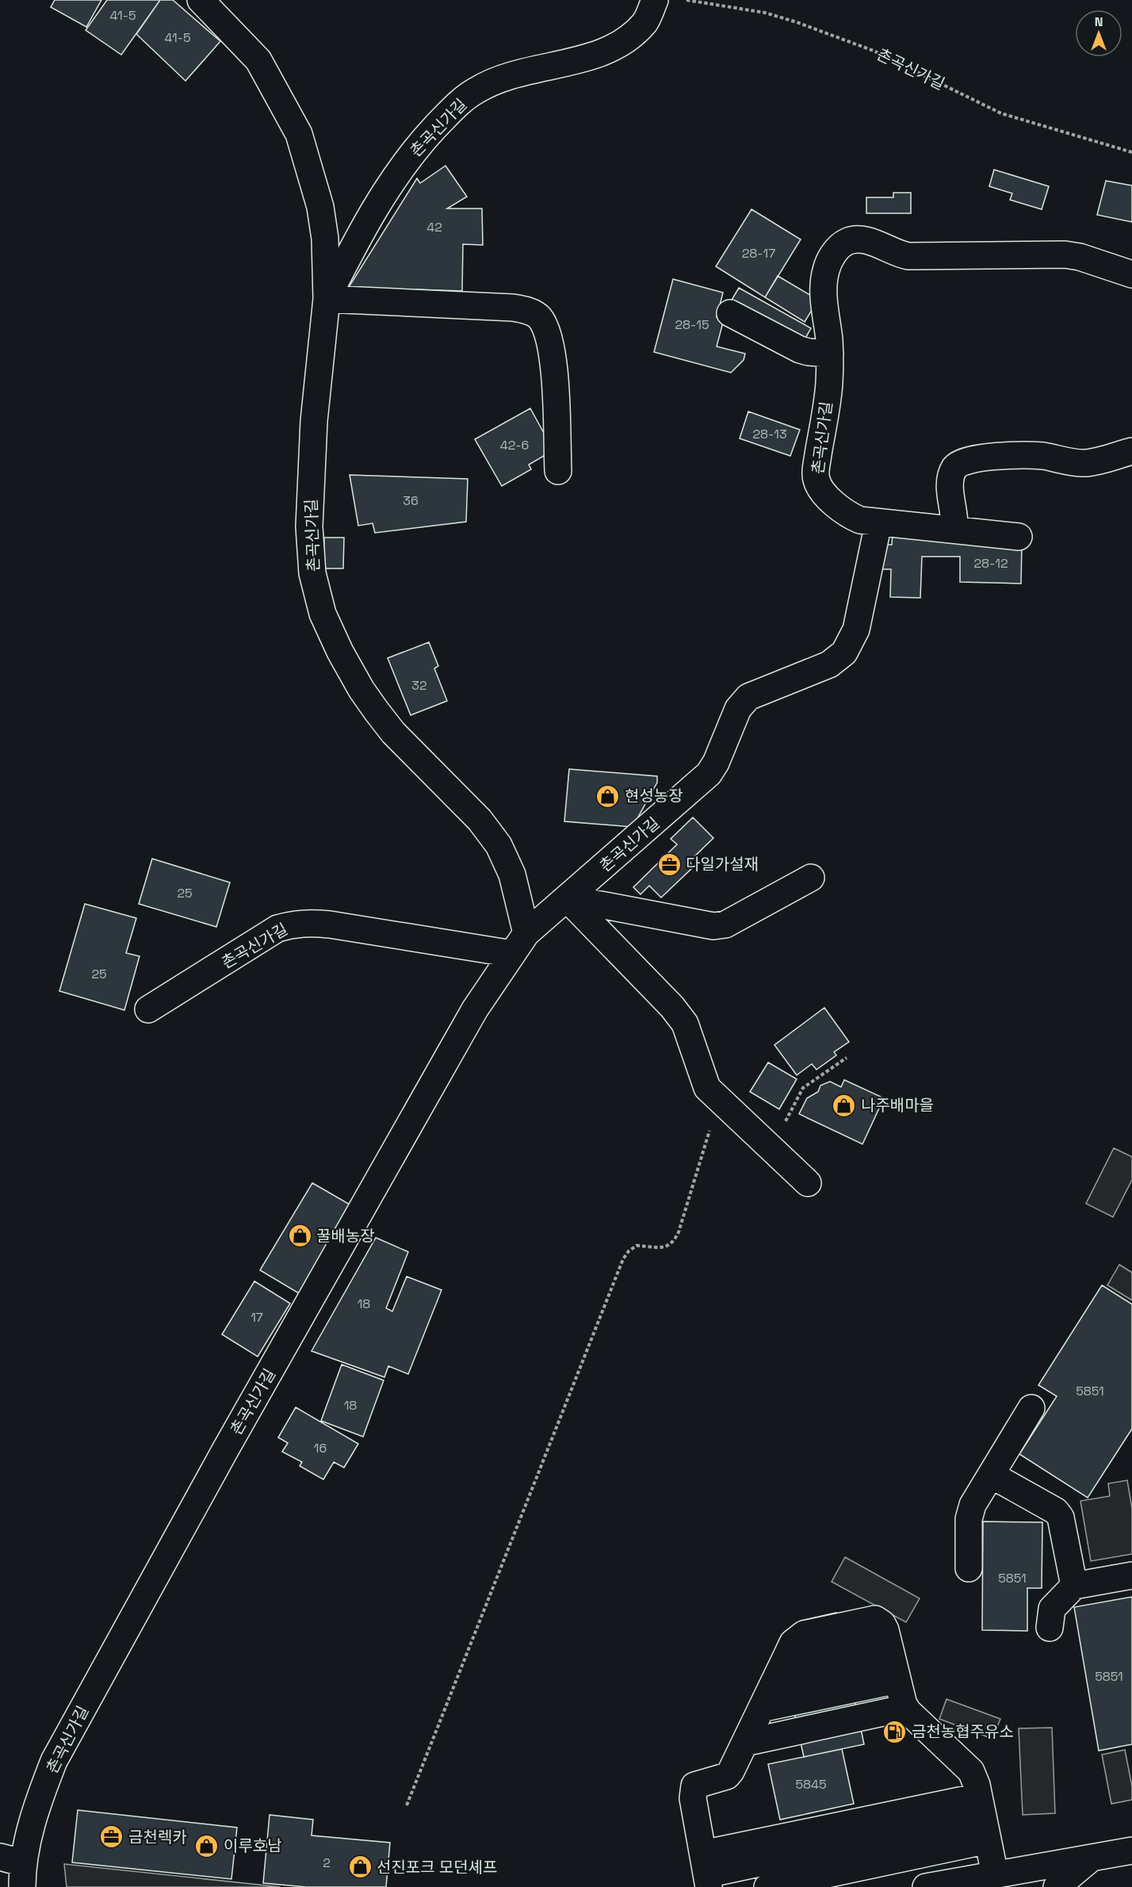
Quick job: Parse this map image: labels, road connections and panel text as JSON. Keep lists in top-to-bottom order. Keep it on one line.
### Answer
{"streets":{"street":["촌곡신가길"]},"places":{"shop":["현성농장","나주배마을","꿀배농장","이루호남","선진포크 모던셰프"],"office":["다일가설재","금천렉카"],"fuel station":["금천농협주유소"]},"house_numbers":["41-5","41-5","42","28-17","28-15","28-13","42-6","36","28-12","32","25","25","18","17","5851","18","16","5851","5851","5845","2"],"north":"top"}
